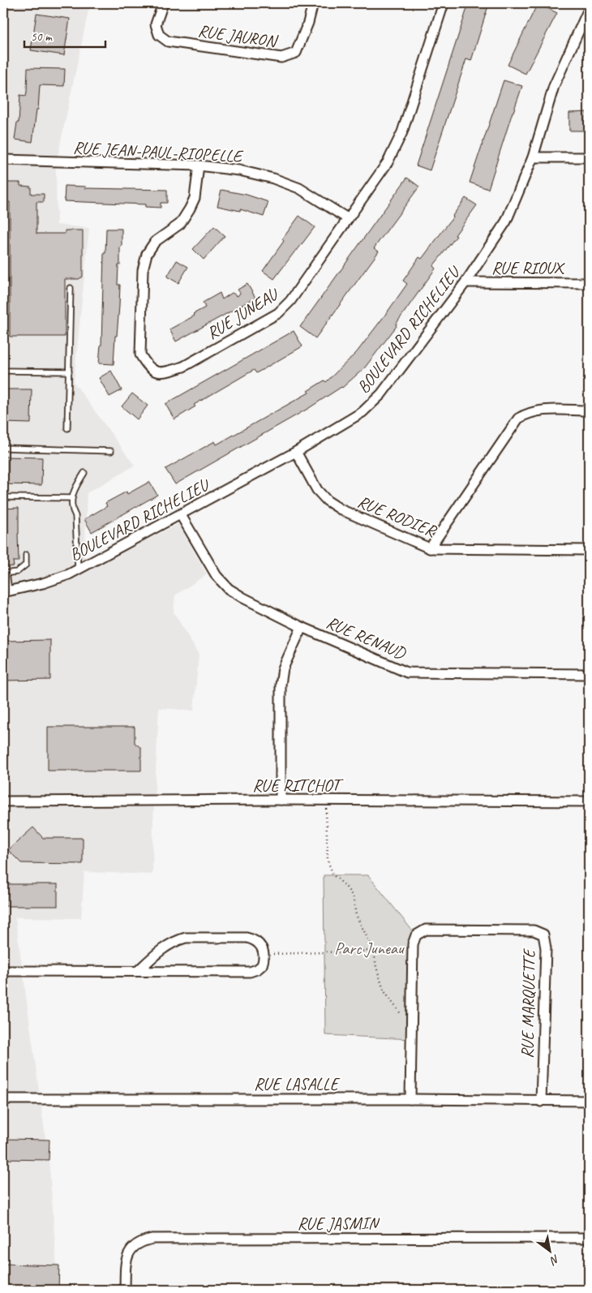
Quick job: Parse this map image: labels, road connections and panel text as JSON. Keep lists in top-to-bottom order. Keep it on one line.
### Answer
{"streets":{"street":["RUE JAURON","RUE JEAN-PAUL-RIOPELLE","RUE RIOUX","RUE JUNEAU","BOULEVARD RICHELIEU","RUE RODIER","RUE RENAUD","RUE RITCHOT","RUE MARQUETTE","RUE LASALLE","RUE JASMIN"]},"crossings":[["RUE JEAN-PAUL-RIOPELLE","RUE JUNEAU"],["RUE RIOUX","BOULEVARD RICHELIEU"],["BOULEVARD RICHELIEU","RUE RODIER"],["BOULEVARD RICHELIEU","RUE RENAUD"],["RUE MARQUETTE","RUE LASALLE"]],"parks":["Parc Juneau"],"scale_bar":"50 m","north":"bottom right"}
